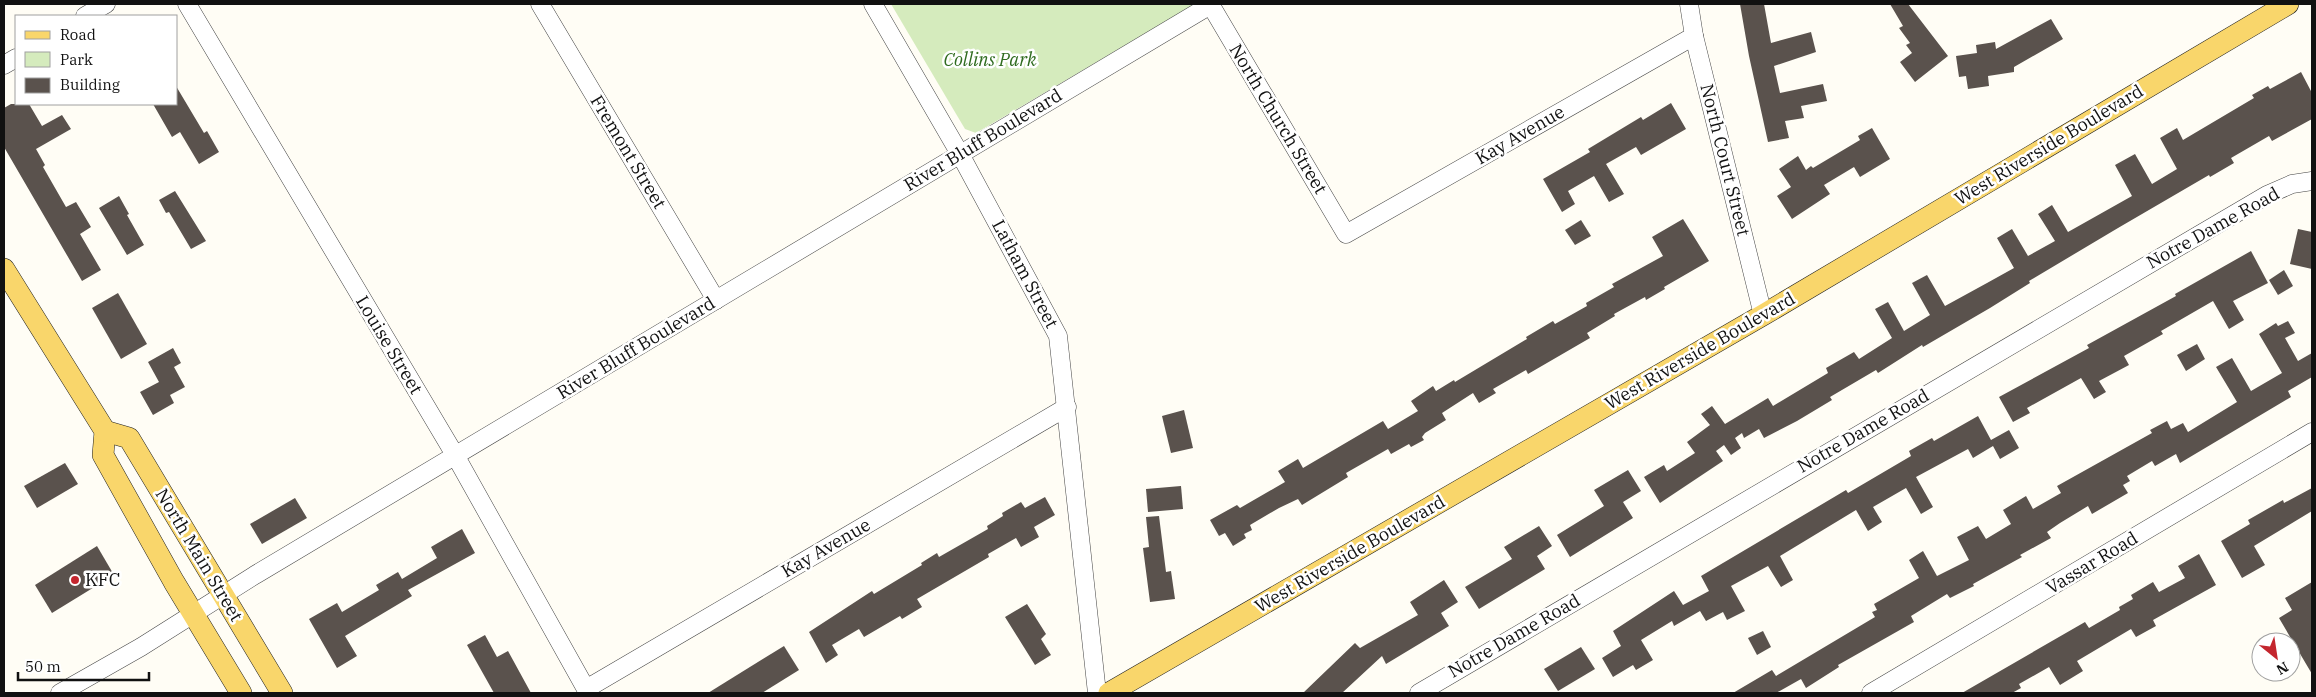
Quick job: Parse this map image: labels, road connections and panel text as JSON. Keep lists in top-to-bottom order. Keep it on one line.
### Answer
{"streets":{"main road":["West Riverside Boulevard","North Main Street"],"street":["North Church Street","Kay Avenue","River Bluff Boulevard","Fremont Street","North Court Street","Notre Dame Road","Latham Street","Louise Street","Vassar Road"]},"crossings":[["North Church Street","Kay Avenue"],["North Church Street","River Bluff Boulevard"],["Kay Avenue","North Court Street"],["Kay Avenue","Latham Street"],["Kay Avenue","Louise Street"],["River Bluff Boulevard","Fremont Street"],["River Bluff Boulevard","Latham Street"],["River Bluff Boulevard","Louise Street"],["River Bluff Boulevard","North Main Street"],["West Riverside Boulevard","North Court Street"]],"parks":["Collins Park"],"places":["KFC"],"legend":["Road","Park","Building"],"scale_bar":"50 m","north":"bottom right"}
